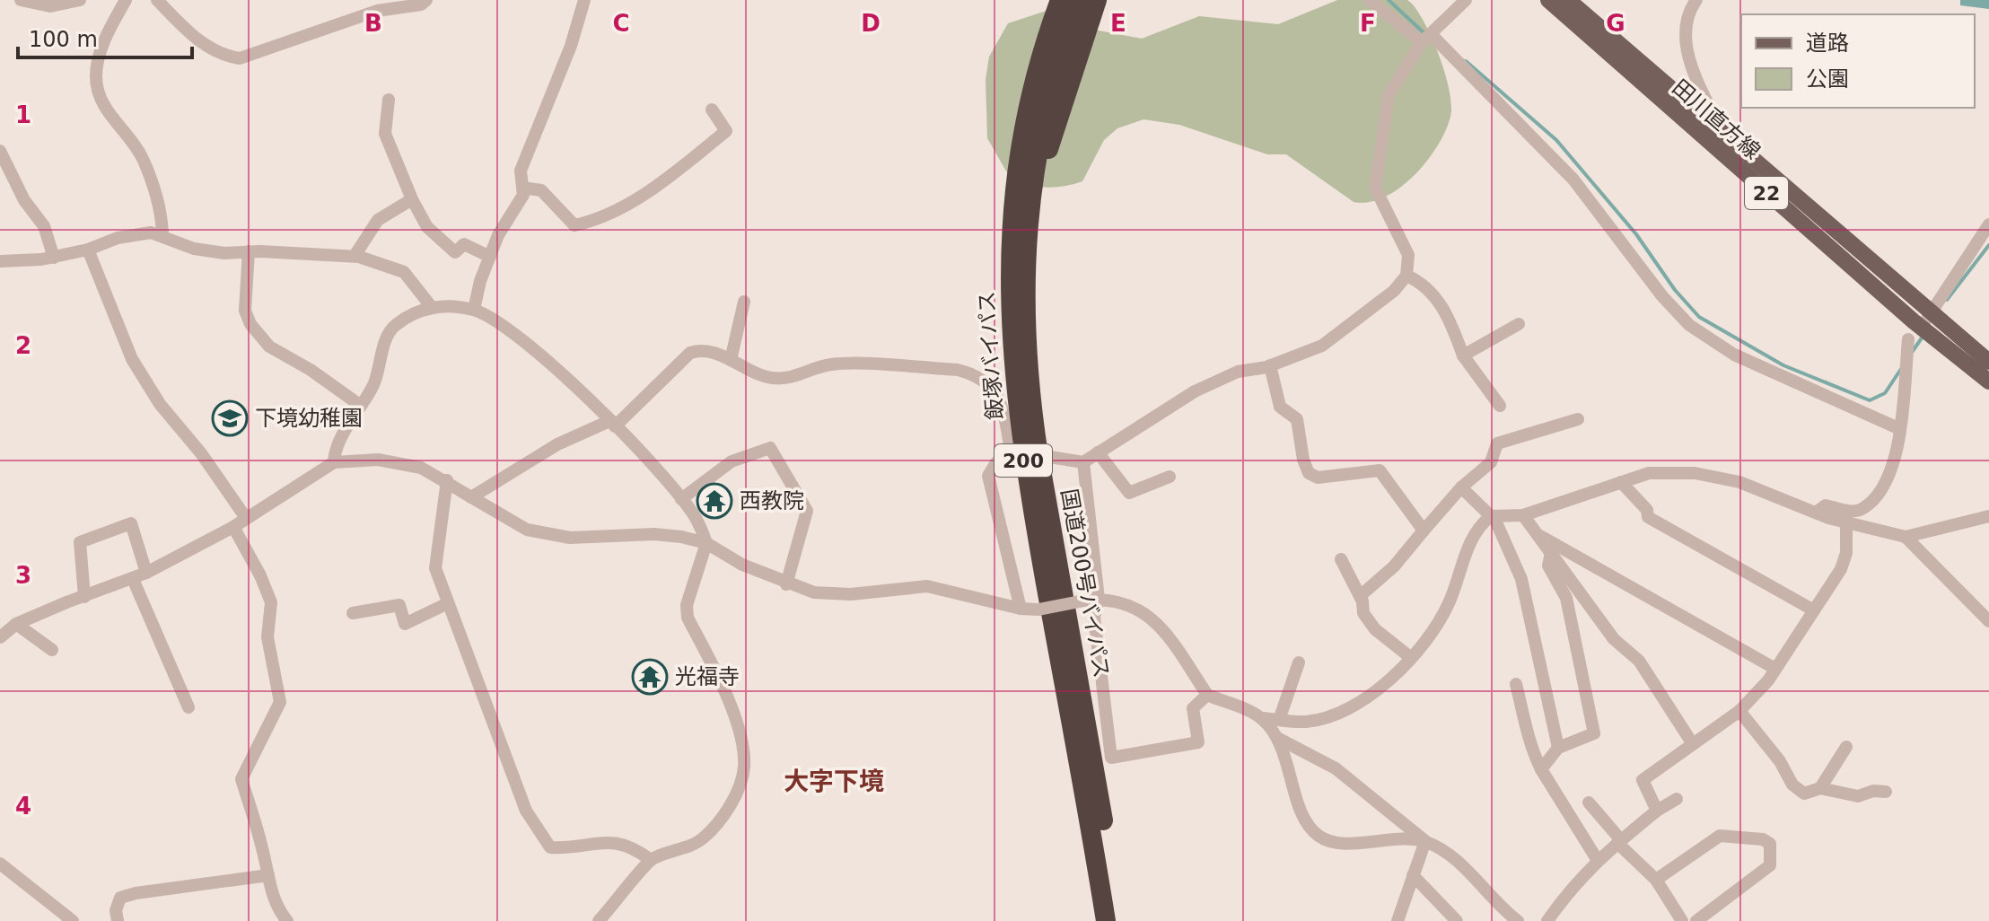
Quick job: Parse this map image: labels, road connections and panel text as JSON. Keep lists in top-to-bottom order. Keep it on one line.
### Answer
{"streets":{"highway":["飯塚バイパス","200","国道200号バイパス"],"main road":["田川直方線","22"]},"crossings":[["飯塚バイパス","国道200号バイパス"]],"districts":["大字下境"],"places":{"school or university":["下境幼稚園"],"temple":["西教院","光福寺"]},"legend":["道路","公園"],"scale_bar":"100 m","grid":{"columns":["B","C","D","E","F","G"],"rows":["1","2","3","4"]}}
